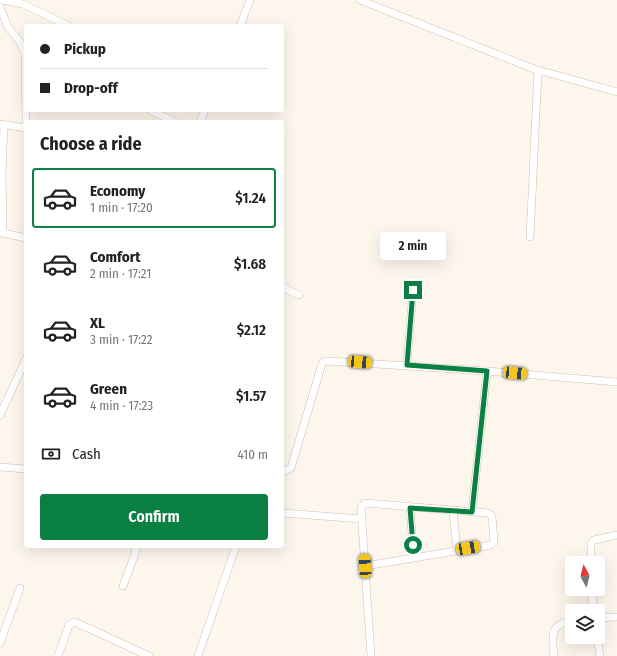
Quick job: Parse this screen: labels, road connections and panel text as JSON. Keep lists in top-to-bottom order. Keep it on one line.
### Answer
{"north":"top","page":{"banner":["Pickup","Drop-off"],"heading":"Choose a ride","list":[{"name":"Economy","note":"1 min · 17:20","value":"$1.24"},{"name":"Comfort","note":"2 min · 17:21","value":"$1.68"},{"name":"XL","note":"3 min · 17:22","value":"$2.12"},{"name":"Green","note":"4 min · 17:23","value":"$1.57"}],"bubble":"2 min","pay":["Cash","410 m"],"buttons":"Confirm"}}
